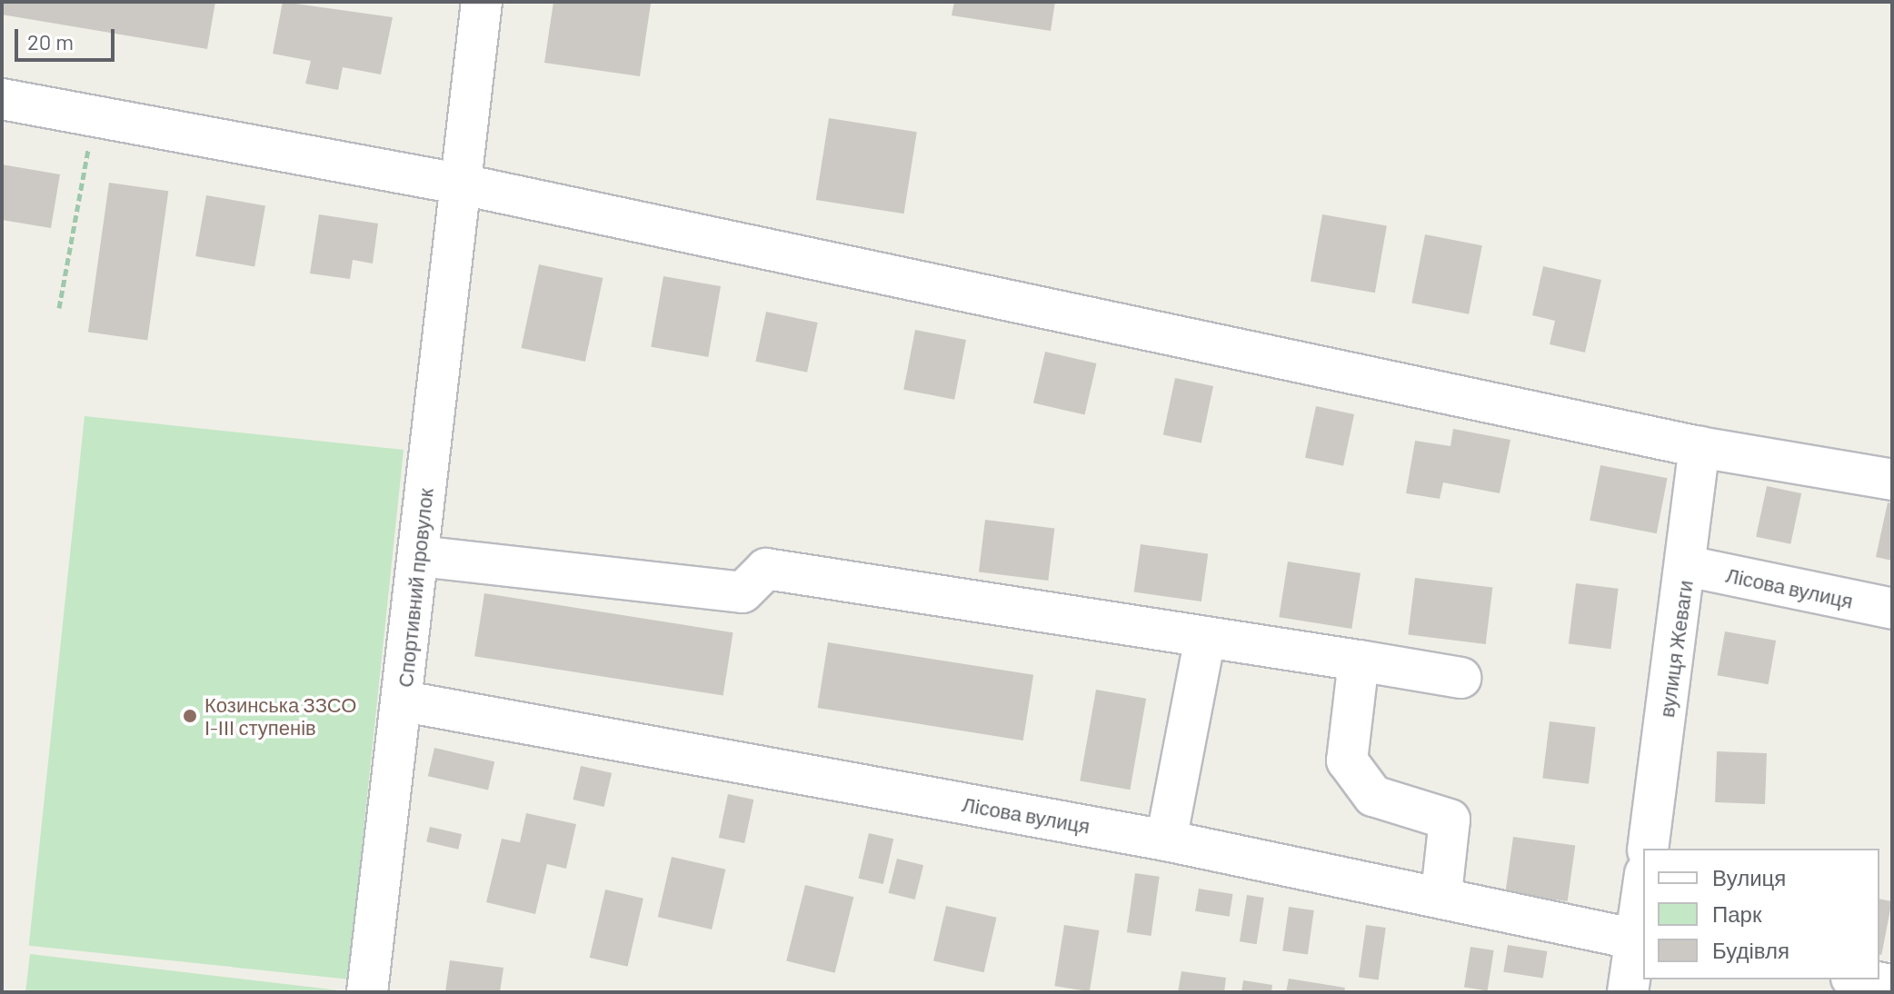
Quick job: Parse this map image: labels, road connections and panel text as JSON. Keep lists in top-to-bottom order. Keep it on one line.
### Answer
{"streets":{"street":["Спортивний провулок","Лісова вулиця","вулиця Жеваги"]},"crossings":[["Спортивний провулок","Лісова вулиця"],["Лісова вулиця","вулиця Жеваги"]],"places":["Козинська ЗЗСО І-ІІІ ступенів"],"legend":["Вулиця","Парк","Будівля"],"scale_bar":"20 m"}
